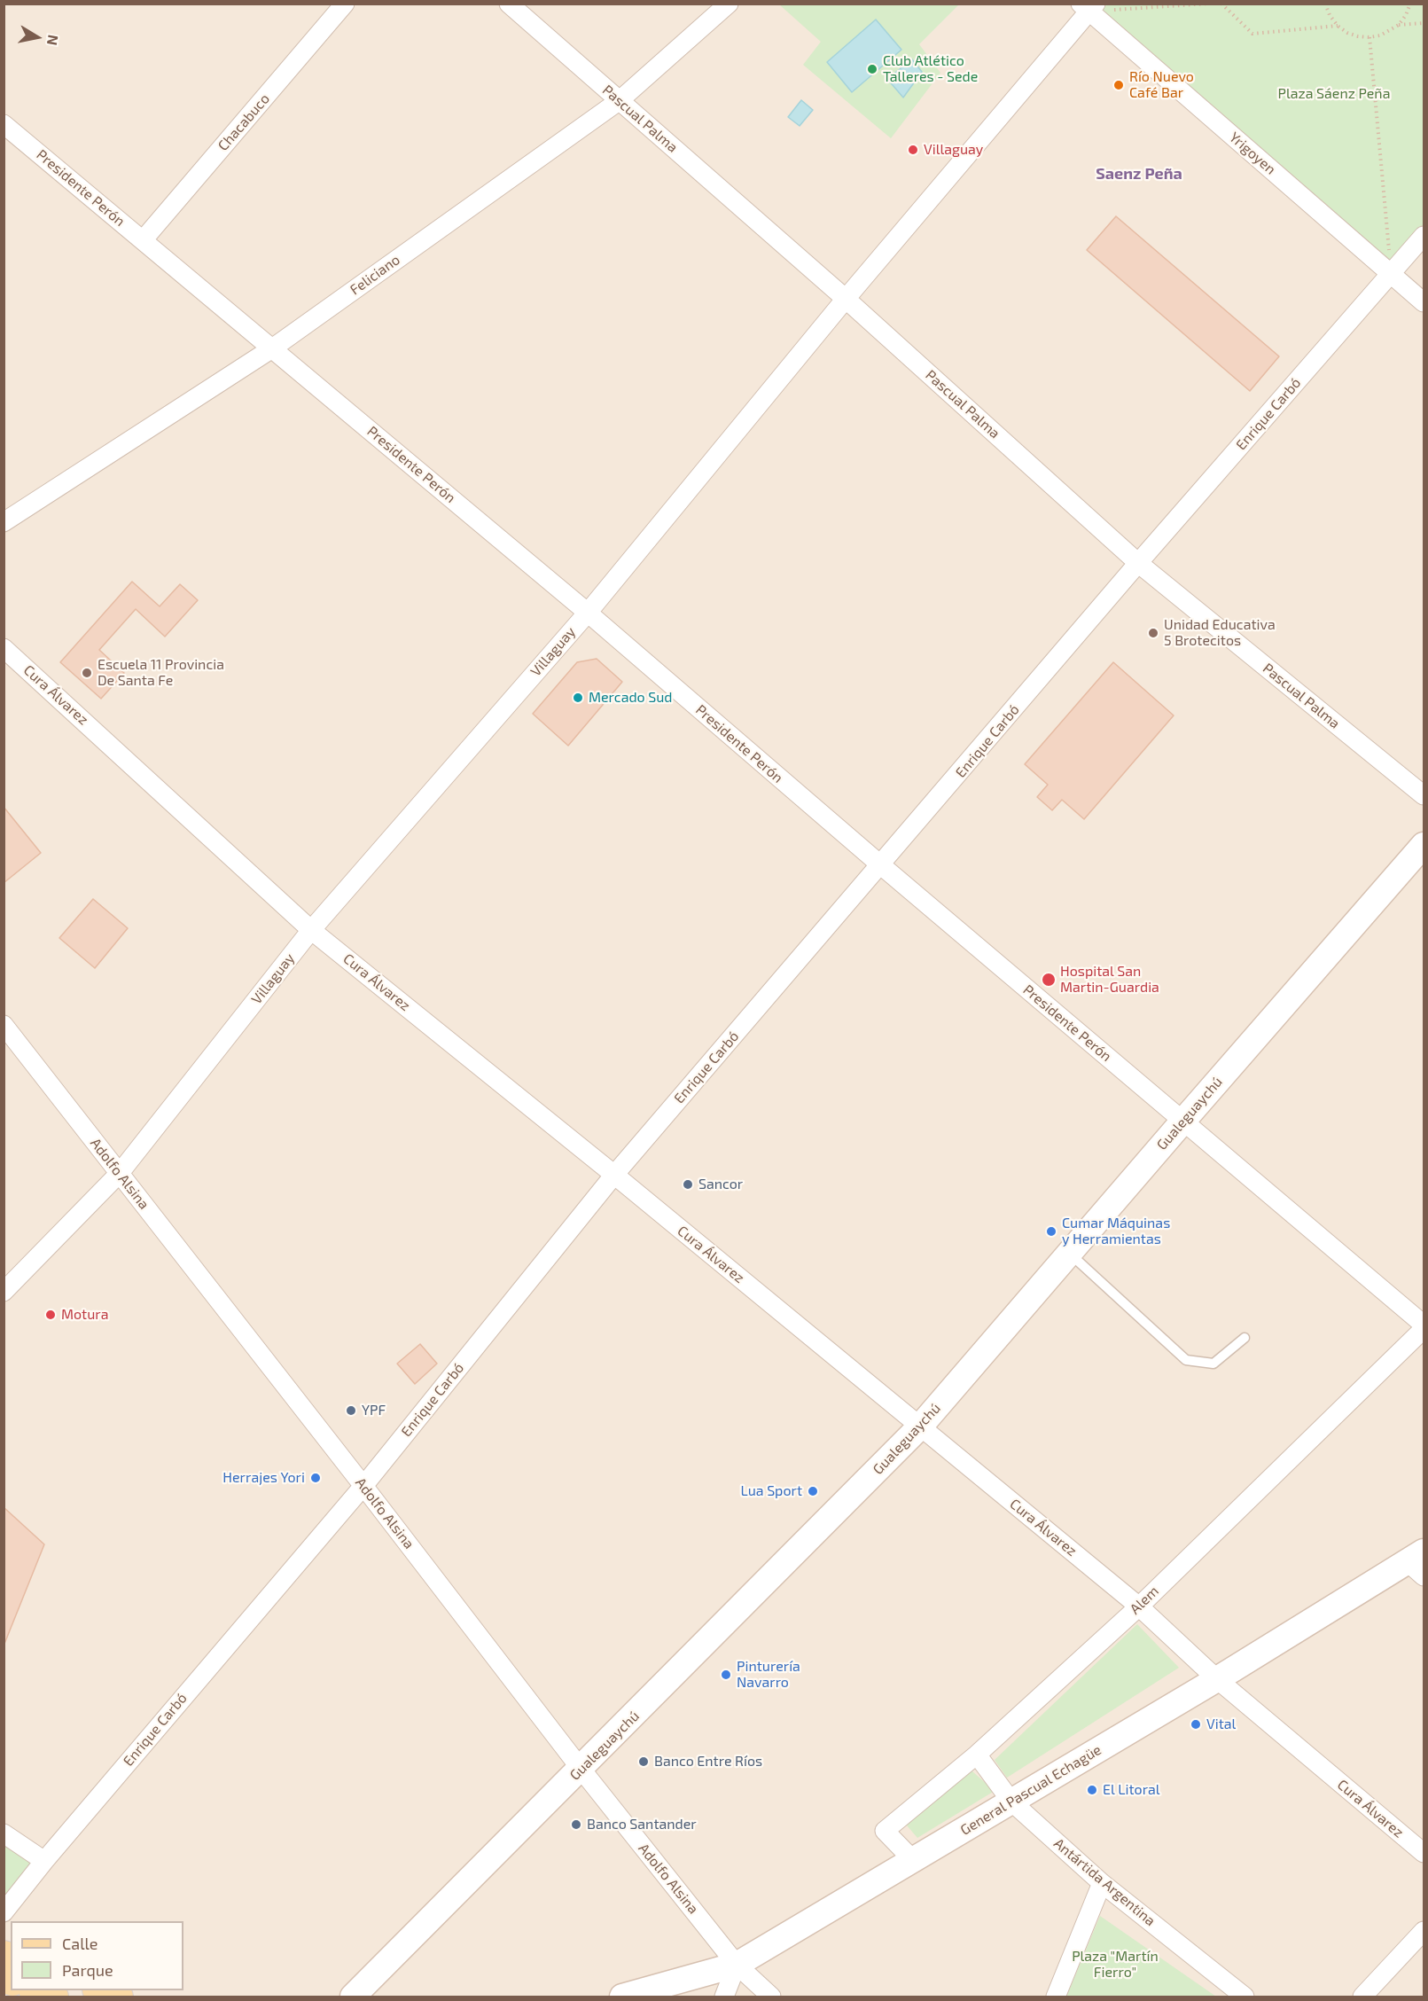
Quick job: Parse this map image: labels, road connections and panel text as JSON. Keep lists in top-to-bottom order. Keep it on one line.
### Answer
{"streets":{"street":["Pascual Palma","Chacabuco","Yrigoyen","Presidente Perón","Feliciano","Enrique Carbó","Villaguay","Cura Álvarez","Gualeguaychú","Adolfo Alsina","Alem","General Pascual Echagüe","Antártida Argentina"]},"crossings":[["Pascual Palma","Feliciano"],["Pascual Palma","Enrique Carbó"],["Pascual Palma","Villaguay"],["Chacabuco","Presidente Perón"],["Yrigoyen","Enrique Carbó"],["Yrigoyen","Villaguay"],["Presidente Perón","Feliciano"],["Presidente Perón","Enrique Carbó"],["Presidente Perón","Villaguay"],["Presidente Perón","Gualeguaychú"],["Enrique Carbó","Cura Álvarez"],["Enrique Carbó","Adolfo Alsina"],["Villaguay","Cura Álvarez"],["Villaguay","Adolfo Alsina"],["Cura Álvarez","Gualeguaychú"],["Cura Álvarez","Alem"],["Cura Álvarez","General Pascual Echagüe"],["Gualeguaychú","Adolfo Alsina"],["Adolfo Alsina","General Pascual Echagüe"],["Alem","General Pascual Echagüe"],["Alem","Antártida Argentina"],["General Pascual Echagüe","Antártida Argentina"]],"districts":["Saenz Peña"],"parks":["Plaza Sáenz Peña","Plaza \"Martín Fierro\""],"places":["Club Atlético Talleres - Sede","Río Nuevo Café Bar","Villaguay","Unidad Educativa 5 Brotecitos","Escuela 11 Provincia De Santa Fe","Mercado Sud","Hospital San Martin-Guardia","Sancor","Cumar Máquinas y Herramientas","Motura","YPF","Herrajes Yori","Lua Sport","Pinturería Navarro","Vital","Banco Entre Ríos","El Litoral","Banco Santander"],"legend":["Calle","Parque"],"north":"right"}
